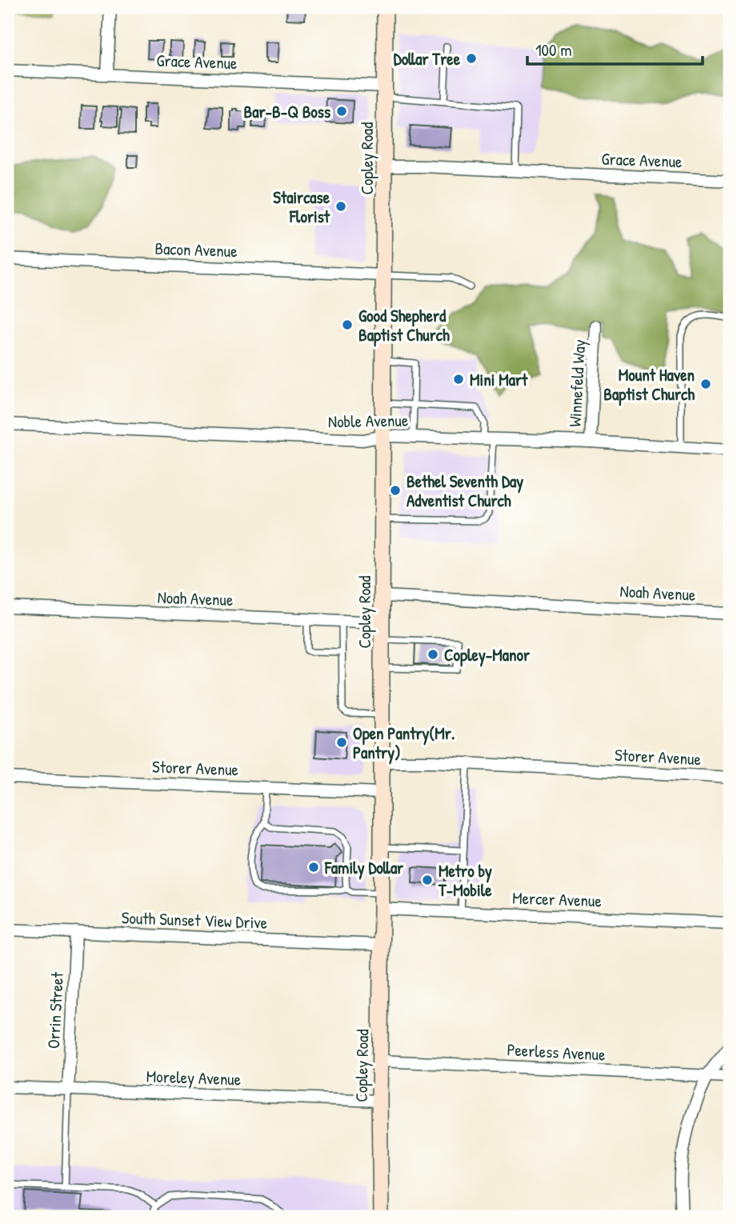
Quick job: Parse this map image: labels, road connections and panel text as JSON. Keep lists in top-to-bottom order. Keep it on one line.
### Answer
{"streets":{"main road":["Copley Road"],"street":["Grace Avenue","Bacon Avenue","Winnefeld Way","Noble Avenue","Noah Avenue","Storer Avenue","Mercer Avenue","South Sunset View Drive","Orrin Street","Peerless Avenue","Moreley Avenue"]},"crossings":[["Grace Avenue","Copley Road"],["Copley Road","Bacon Avenue"],["Copley Road","Noble Avenue"],["Copley Road","Noah Avenue"],["Copley Road","Storer Avenue"],["Copley Road","Mercer Avenue"],["Copley Road","South Sunset View Drive"],["Copley Road","Peerless Avenue"],["Copley Road","Moreley Avenue"],["Winnefeld Way","Noble Avenue"],["South Sunset View Drive","Orrin Street"],["Orrin Street","Moreley Avenue"]],"places":["Dollar Tree","Bar-B-Q Boss","Staircase Florist","Good Shepherd Baptist Church","Mini Mart","Mount Haven Baptist Church","Bethel Seventh Day Adventist Church","Copley-Manor","Open Pantry(Mr. Pantry)","Family Dollar","Metro by T-Mobile"],"scale_bar":"100 m"}
